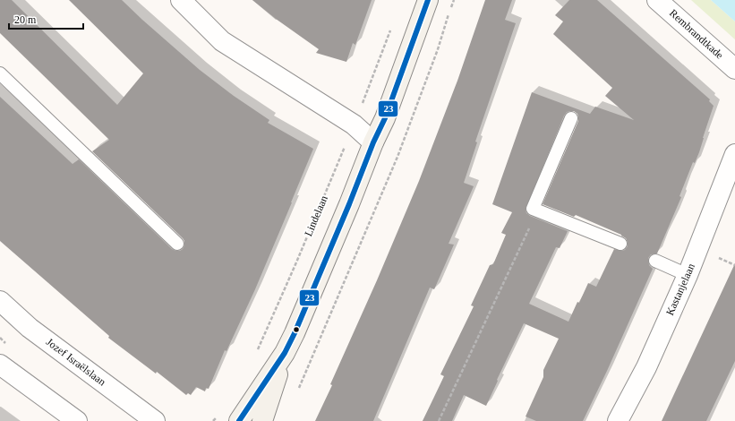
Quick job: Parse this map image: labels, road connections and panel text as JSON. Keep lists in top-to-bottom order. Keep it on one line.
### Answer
{"streets":{"street":["Rembrandtkade","Kastanjelaan","Jozef Israëlslaan"],"path":["Lindelaan"]},"lines":["transit line 23"],"scale_bar":"20 m"}
